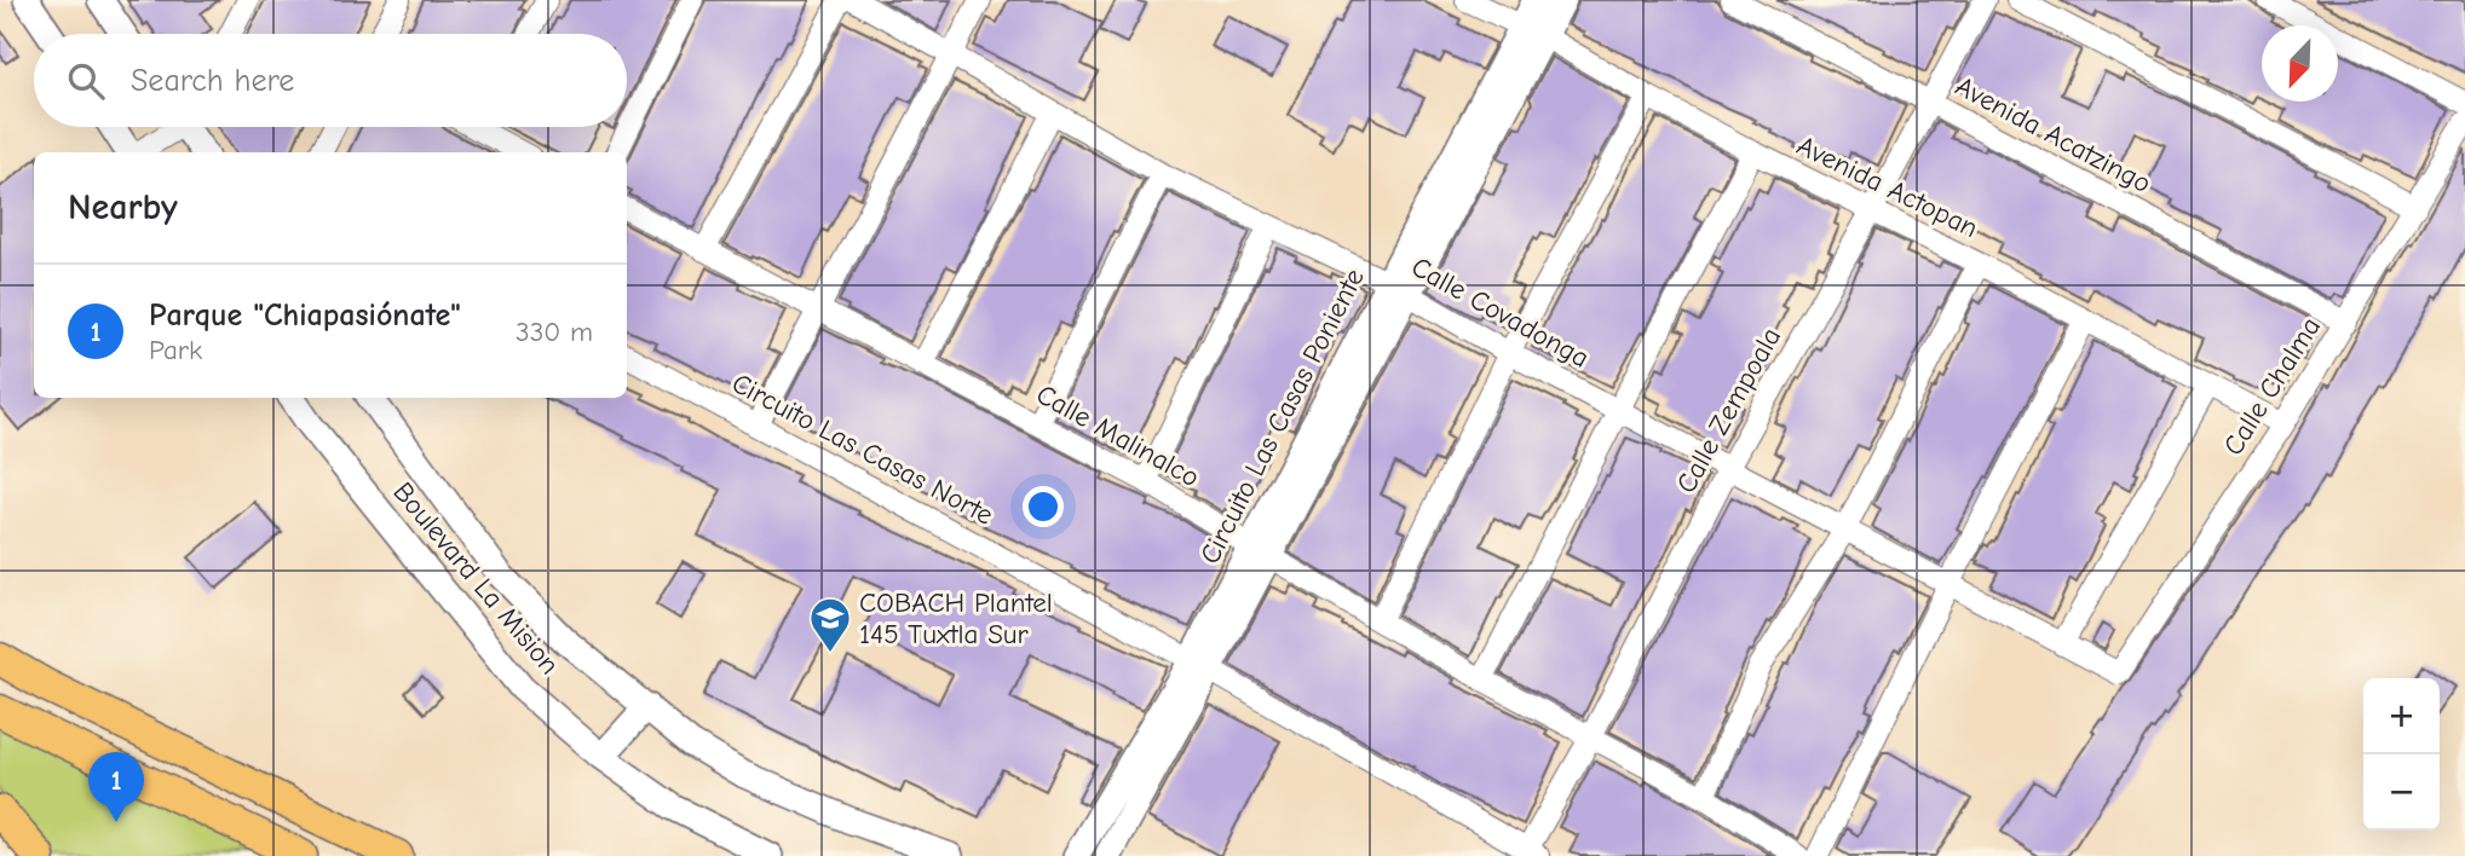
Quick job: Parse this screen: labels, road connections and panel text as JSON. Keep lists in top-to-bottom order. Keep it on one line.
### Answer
{"streets":{"street":["Avenida Acatzingo","Avenida Actopan","Calle Covadonga","Calle Chalma","Calle Zempoala","Circuito Las Casas Poniente","Calle Malinalco","Circuito Las Casas Norte","Boulevard La Mision"]},"crossings":[["Avenida Acatzingo","Calle Chalma"],["Avenida Acatzingo","Calle Zempoala"],["Avenida Actopan","Calle Chalma"],["Avenida Actopan","Calle Zempoala"],["Avenida Actopan","Circuito Las Casas Poniente"],["Calle Covadonga","Calle Chalma"],["Calle Covadonga","Calle Zempoala"],["Calle Covadonga","Circuito Las Casas Poniente"],["Calle Zempoala","Calle Malinalco"],["Calle Zempoala","Circuito Las Casas Norte"],["Circuito Las Casas Poniente","Calle Malinalco"],["Circuito Las Casas Poniente","Circuito Las Casas Norte"]],"places":{"school or university":["COBACH Plantel 145 Tuxtla Sur"]},"north":"bottom left","page":{"search":"Search here","heading":"Nearby","list":[{"mark":"1","name":"Parque \"Chiapasiónate\"","note":"Park","value":"330 m"}],"map_buttons":["+","−"],"pins":"1"}}
